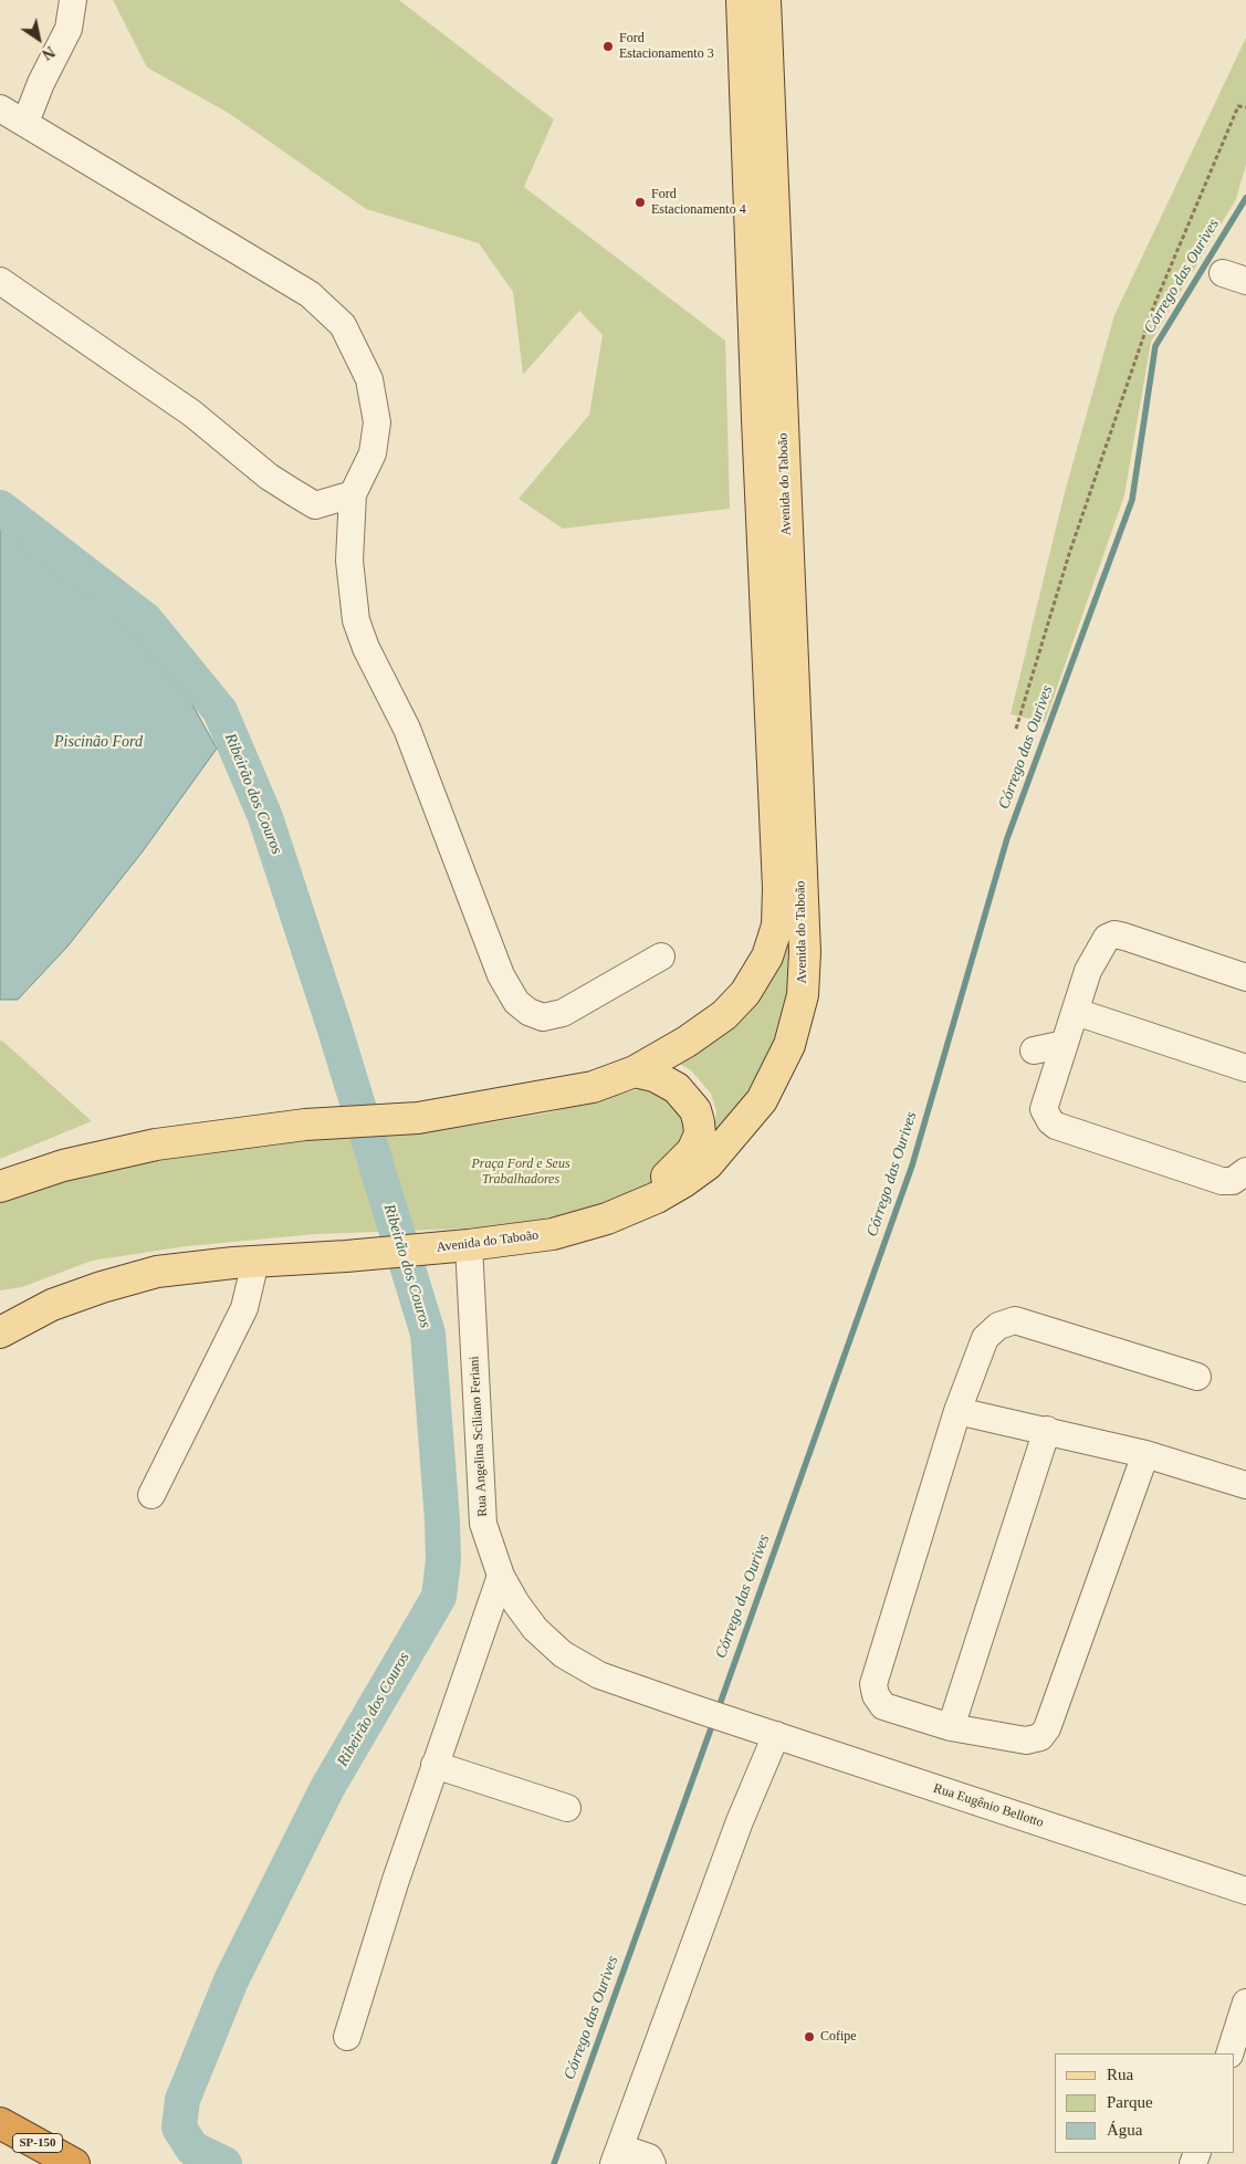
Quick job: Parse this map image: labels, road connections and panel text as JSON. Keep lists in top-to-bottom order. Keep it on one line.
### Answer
{"streets":{"highway":["SP-150"],"main road":["Avenida do Taboão"],"street":["Rua Angelina Sciliano Feriani","Rua Eugênio Bellotto"]},"crossings":[["Avenida do Taboão","Rua Angelina Sciliano Feriani"],["Rua Angelina Sciliano Feriani","Rua Eugênio Bellotto"]],"water":["Córrego das Ourives","Piscinão Ford","Ribeirão dos Couros"],"parks":["Praça Ford e Seus Trabalhadores"],"places":["Ford Estacionamento 3","Ford Estacionamento 4","Cofipe"],"legend":["Rua","Parque","Água"],"north":"bottom right"}
